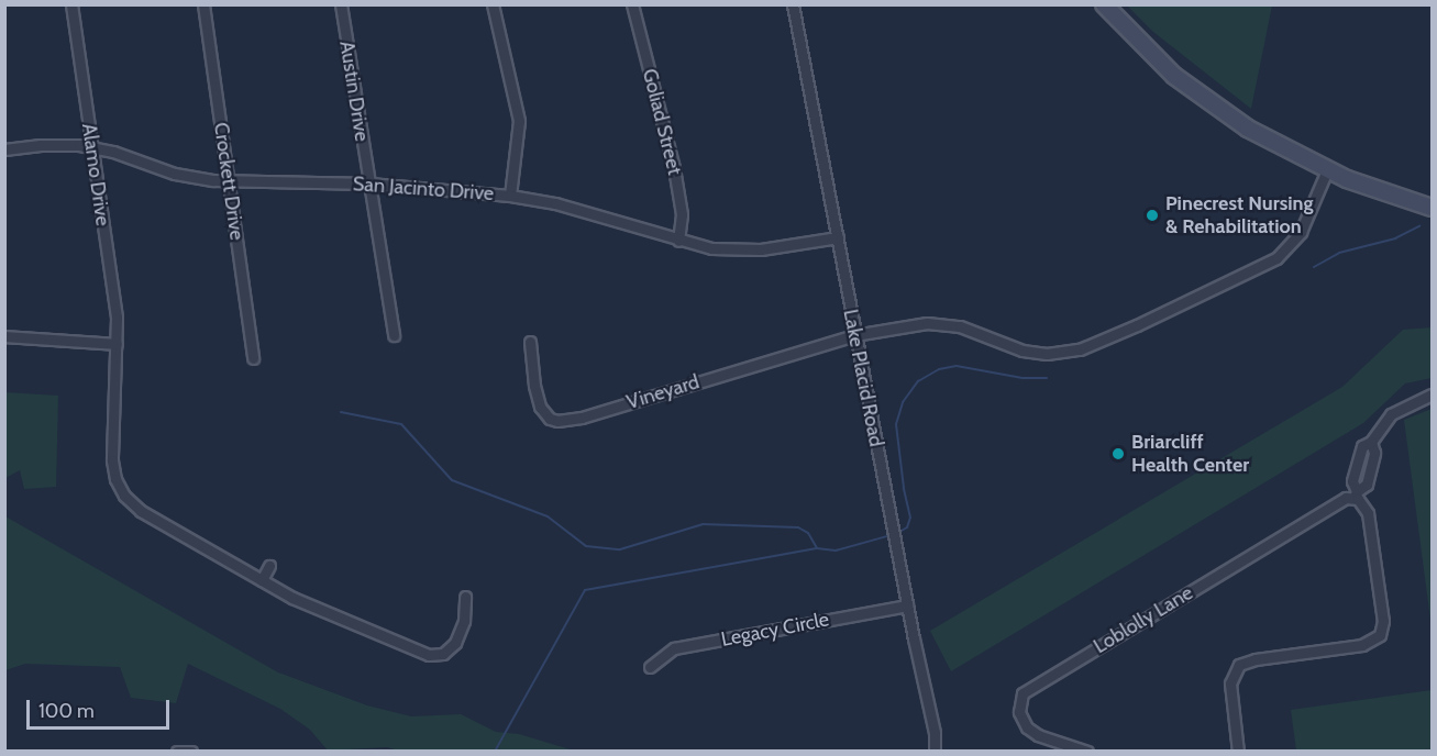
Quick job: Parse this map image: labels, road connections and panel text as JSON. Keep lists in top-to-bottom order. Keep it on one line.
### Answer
{"streets":{"street":["Austin Drive","Goliad Street","Alamo Drive","Crockett Drive","San Jacinto Drive","Lake Placid Road","Vineyard","Loblolly Lane","Legacy Circle"]},"crossings":[["Austin Drive","San Jacinto Drive"],["Goliad Street","San Jacinto Drive"],["Alamo Drive","San Jacinto Drive"],["Crockett Drive","San Jacinto Drive"],["San Jacinto Drive","Lake Placid Road"],["Lake Placid Road","Vineyard"],["Lake Placid Road","Legacy Circle"]],"places":["Pinecrest Nursing & Rehabilitation","Briarcliff Health Center"],"scale_bar":"100 m"}
